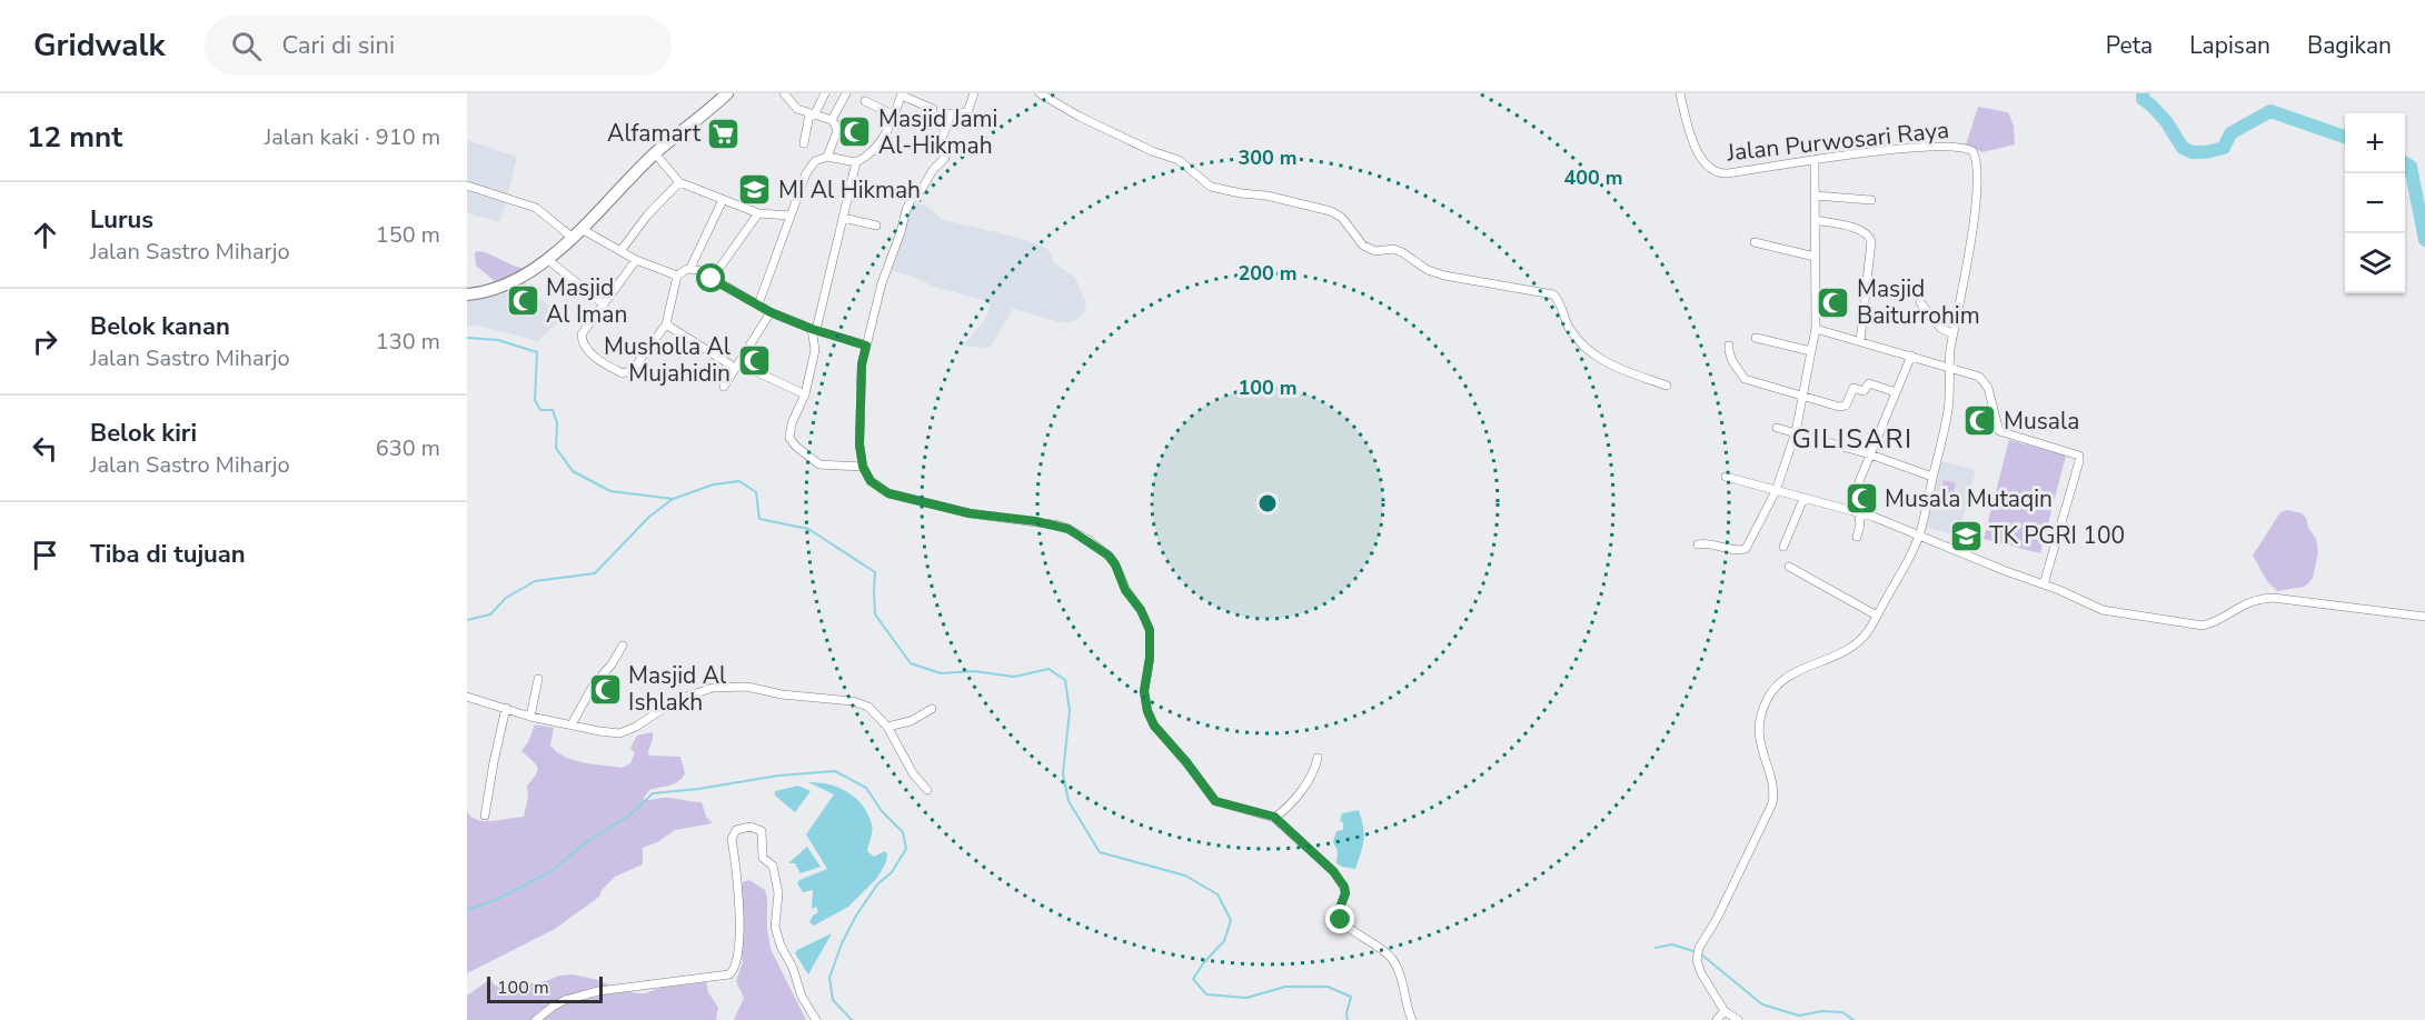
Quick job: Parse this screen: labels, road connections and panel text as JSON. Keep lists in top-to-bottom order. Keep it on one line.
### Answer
{"streets":{"street":["Jalan Purwosari Raya"]},"districts":["GILISARI"],"places":{"mosque":["Masjid Jami Al-Hikmah","Masjid Al Iman","Masjid Baiturrohim","Musholla Al Mujahidin","Musala","Musala Mutaqin","Masjid Al Ishlakh"],"supermarket":["Alfamart"],"school or university":["MI Al Hikmah","TK PGRI 100"]},"scale_bar":"100 m","page":{"header":"Gridwalk","search":"Cari di sini","nav":["Peta","Lapisan","Bagikan"],"heading":["12 mnt","Jalan kaki · 910 m"],"map_buttons":["+","−"],"list":[["Lurus","Jalan Sastro Miharjo","150 m"],["Belok kanan","Jalan Sastro Miharjo","130 m"],["Belok kiri","Jalan Sastro Miharjo","630 m"],"Tiba di tujuan"],"scale":"100 m"},"rings":["300 m","400 m","200 m","100 m"]}
